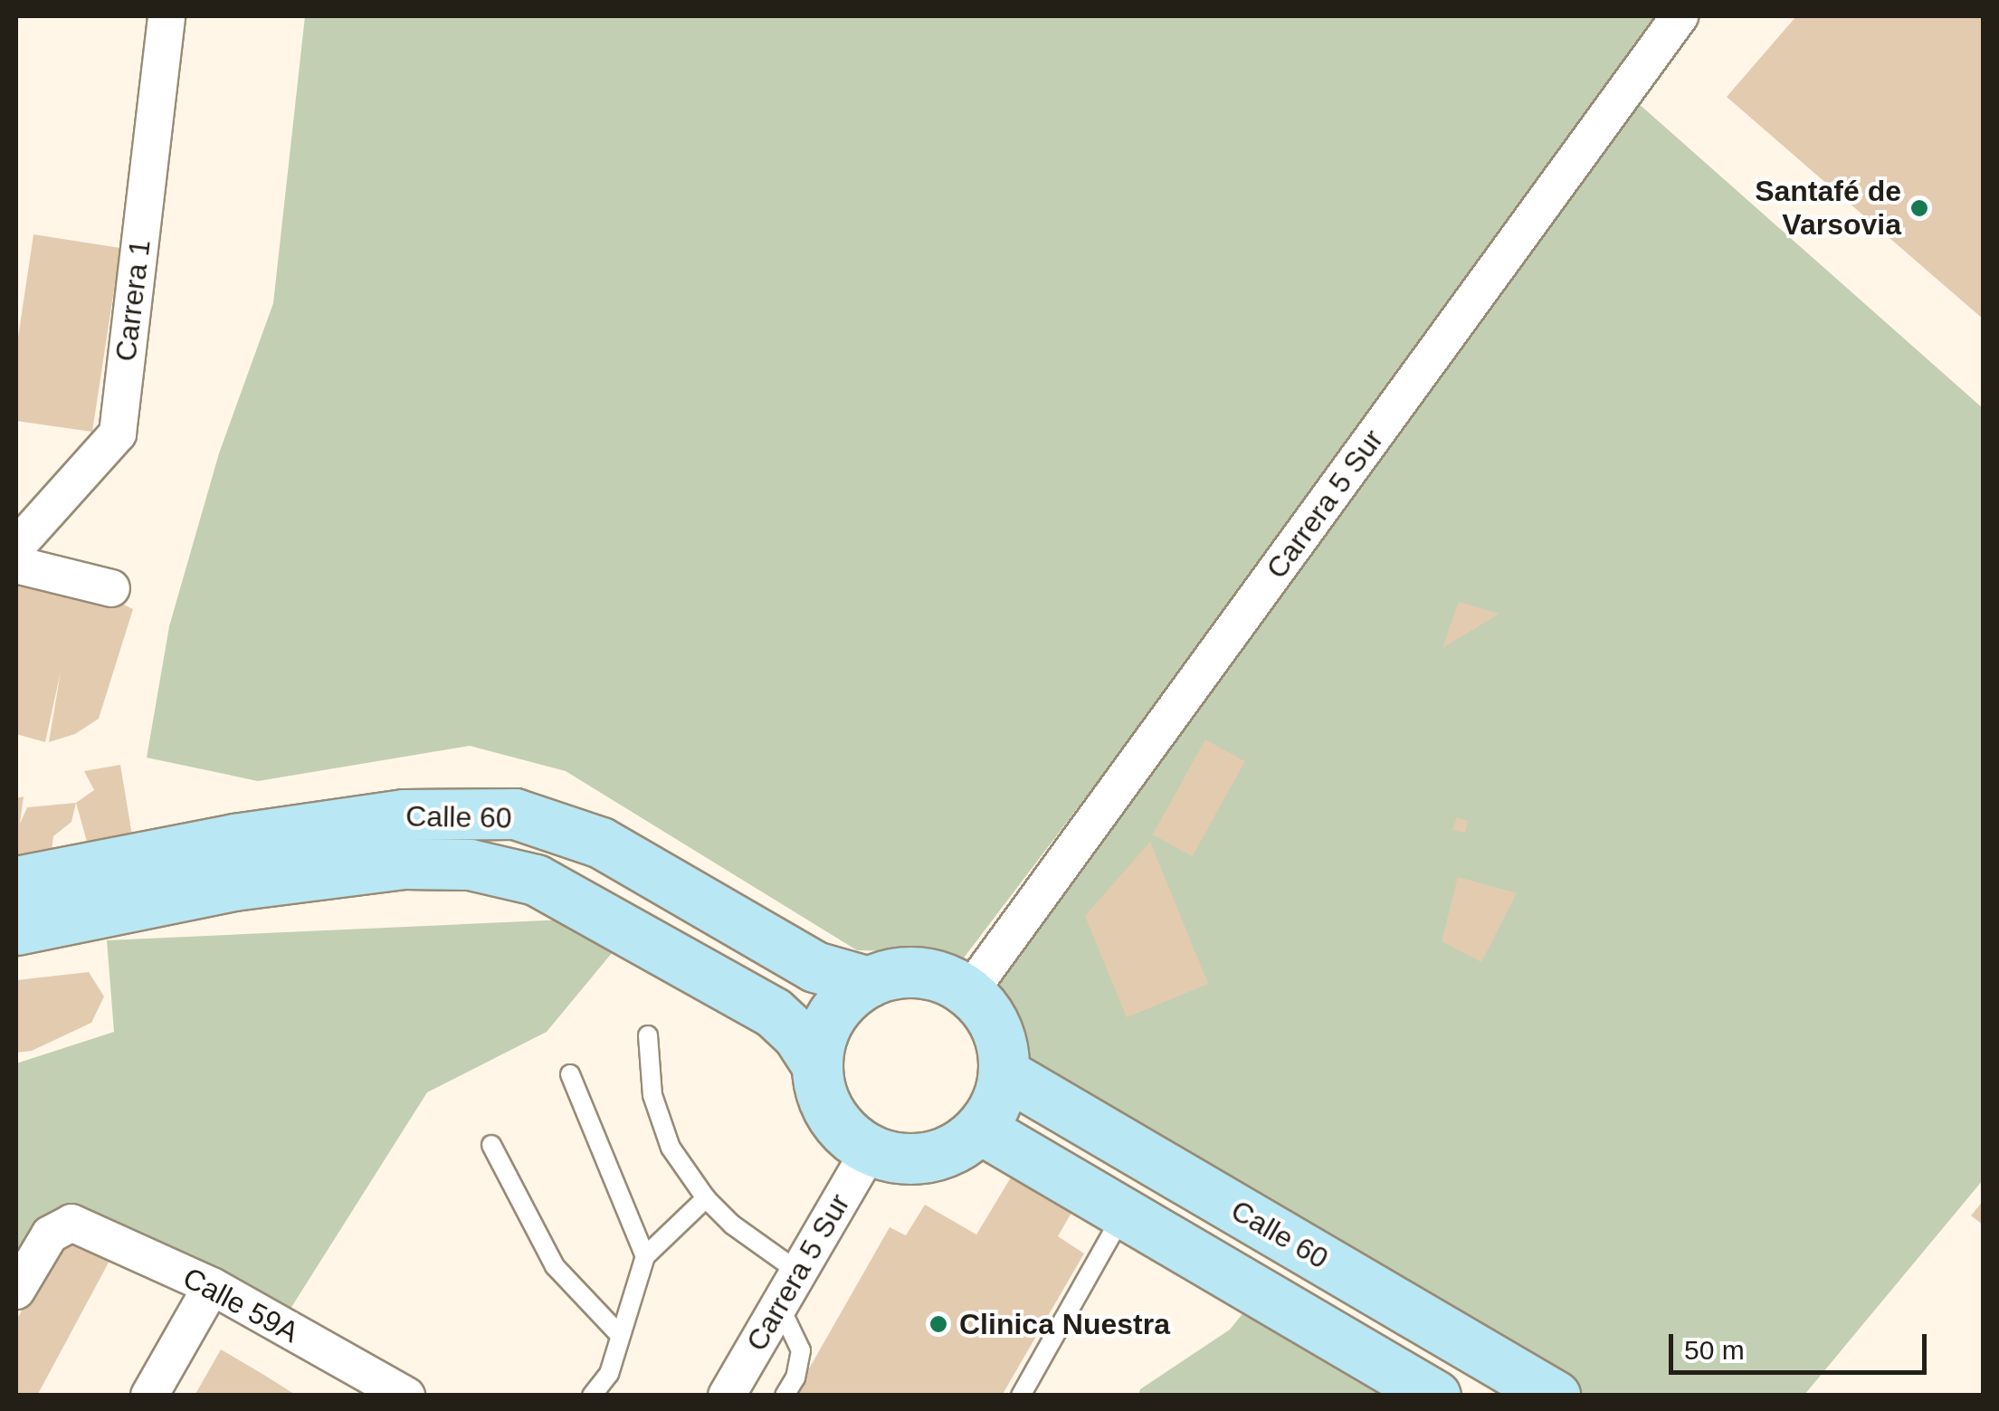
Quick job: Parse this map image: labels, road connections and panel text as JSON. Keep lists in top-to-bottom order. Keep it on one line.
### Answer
{"streets":{"main road":["Calle 60"],"street":["Carrera 1","Carrera 5 Sur","Calle 59A"]},"crossings":[["Carrera 5 Sur","Calle 60"]],"places":["Santafé de Varsovia","Clinica Nuestra"],"scale_bar":"50 m"}
